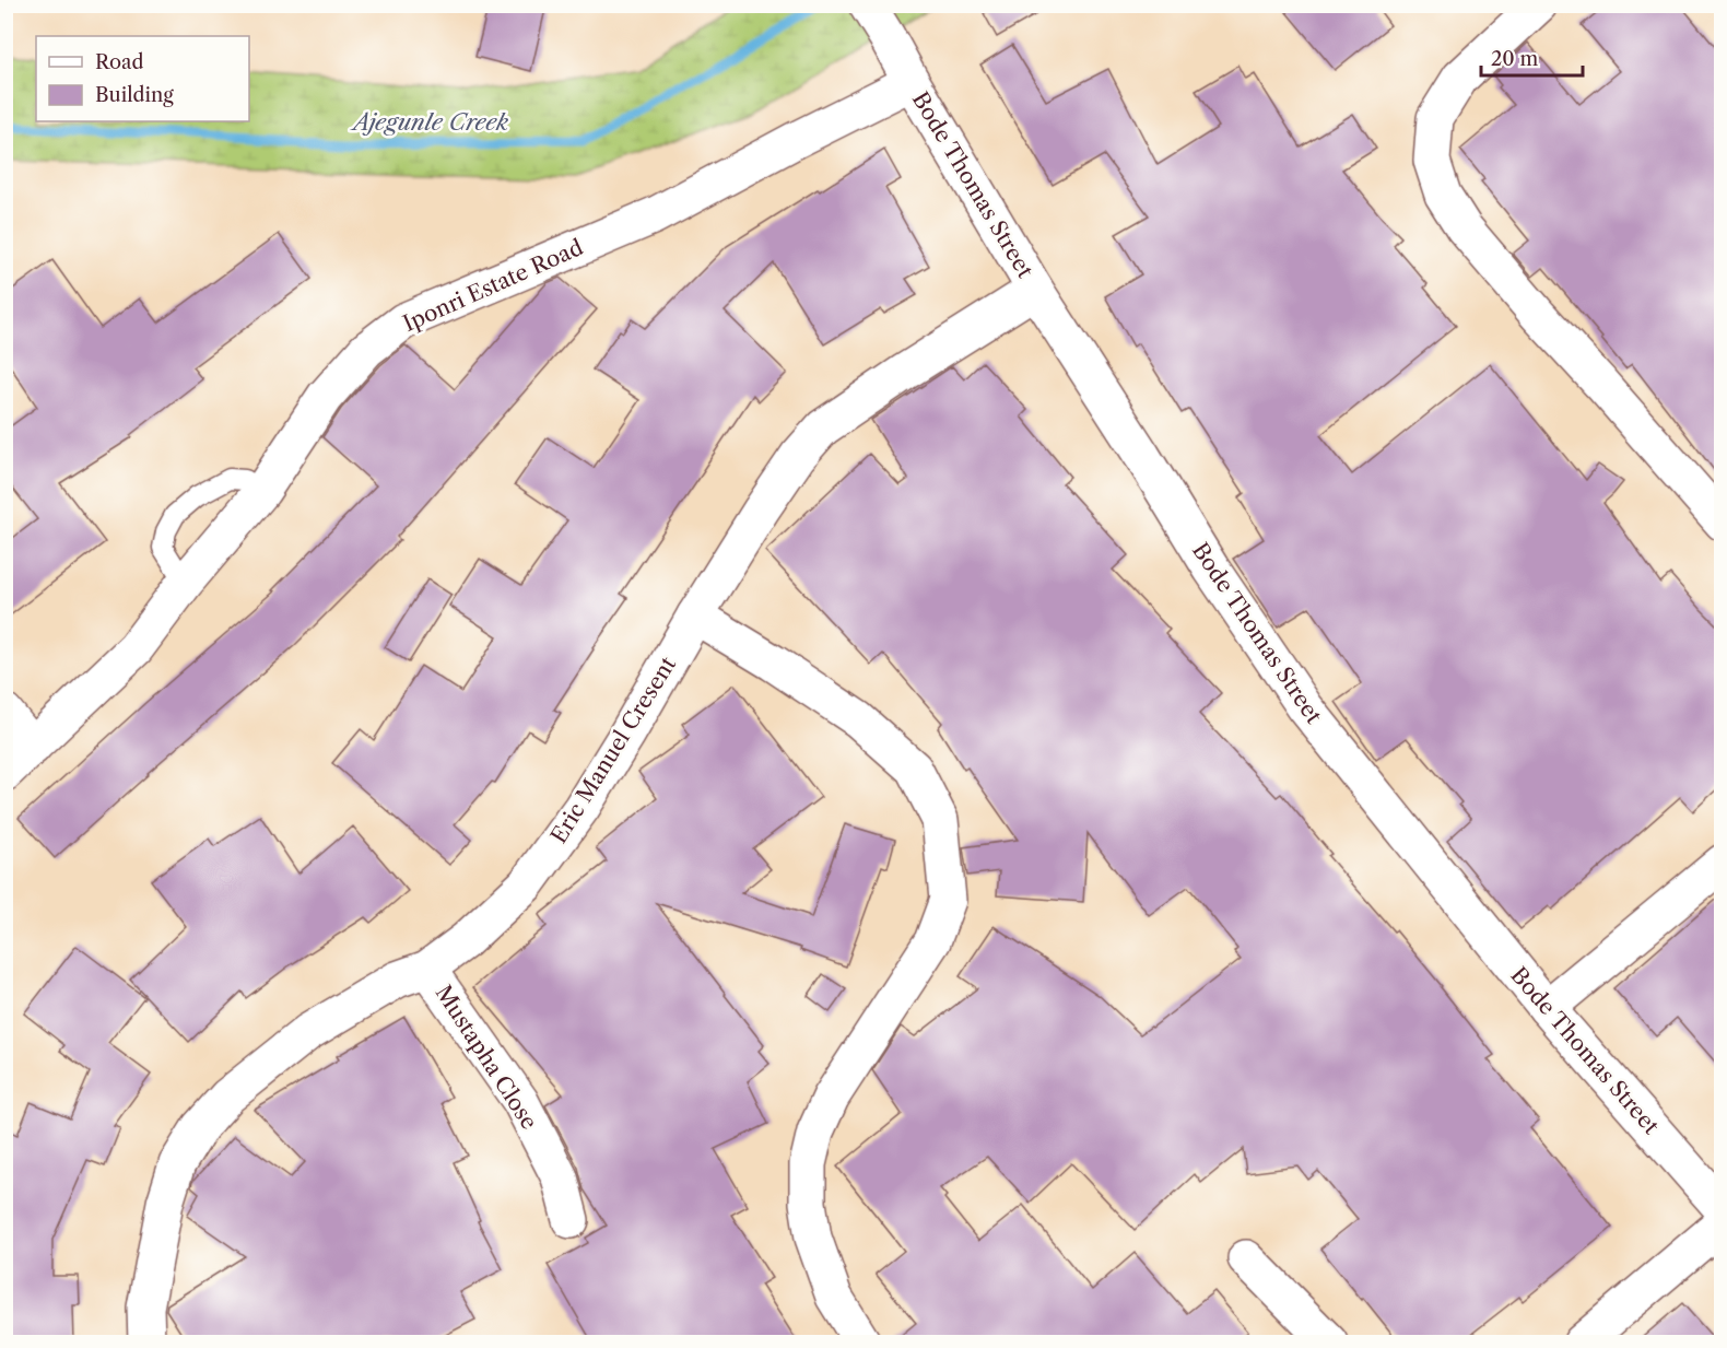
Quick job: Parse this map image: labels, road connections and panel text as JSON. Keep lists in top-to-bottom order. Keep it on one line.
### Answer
{"streets":{"street":["Bode Thomas Street","Iponri Estate Road","Eric Manuel Cresent","Mustapha Close"]},"crossings":[["Bode Thomas Street","Iponri Estate Road"],["Bode Thomas Street","Eric Manuel Cresent"],["Eric Manuel Cresent","Mustapha Close"]],"water":["Ajegunle Creek"],"legend":["Road","Building"],"scale_bar":"20 m"}
